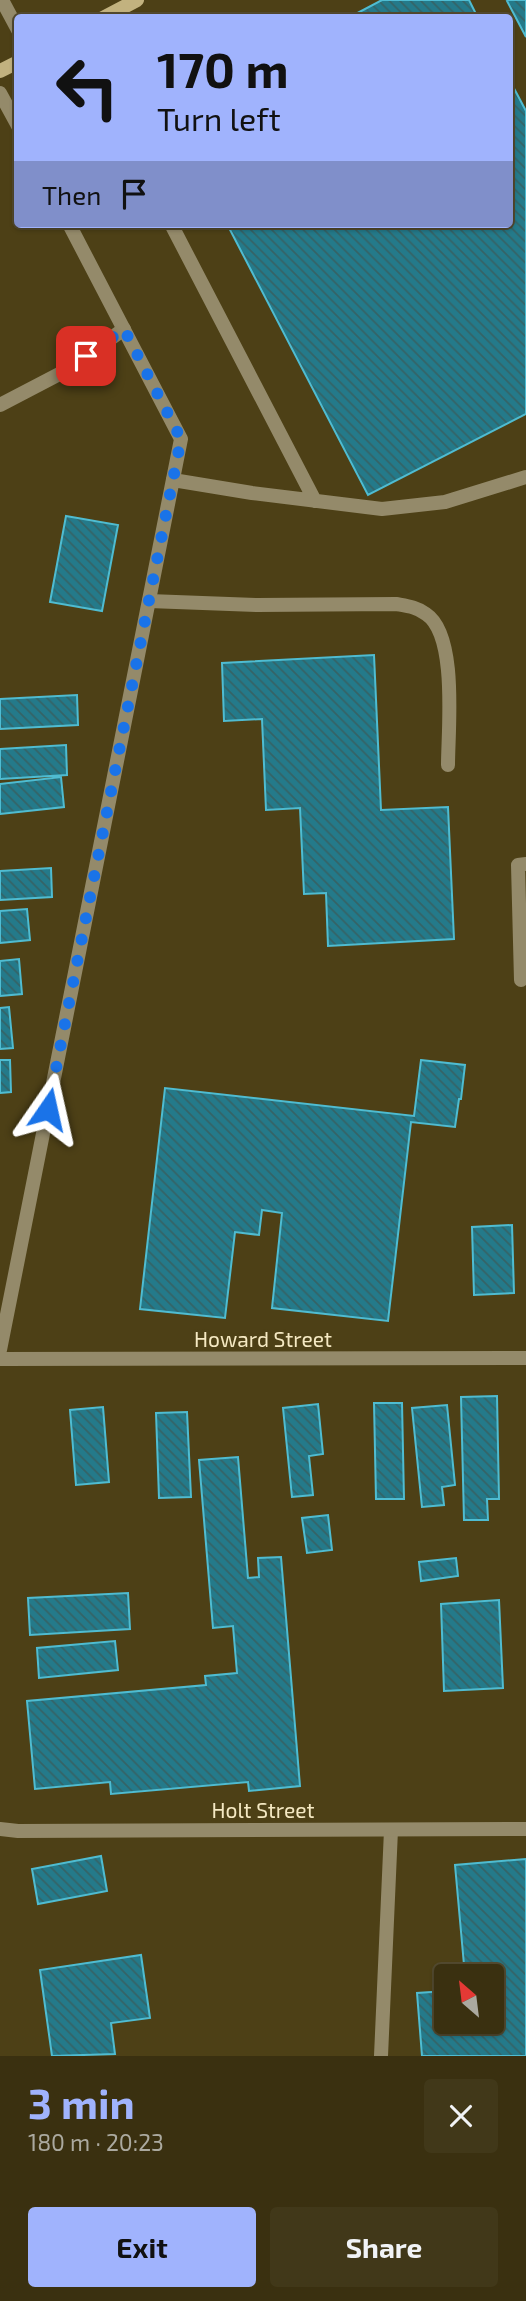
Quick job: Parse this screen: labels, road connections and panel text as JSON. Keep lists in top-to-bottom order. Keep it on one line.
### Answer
{"streets":{"street":["Howard Street","Holt Street"]},"north":"top left","page":{"turn":["170 m","Turn left"],"then":"Then","heading":["3 min","180 m · 20:23"],"buttons":["Exit","Share"]}}
